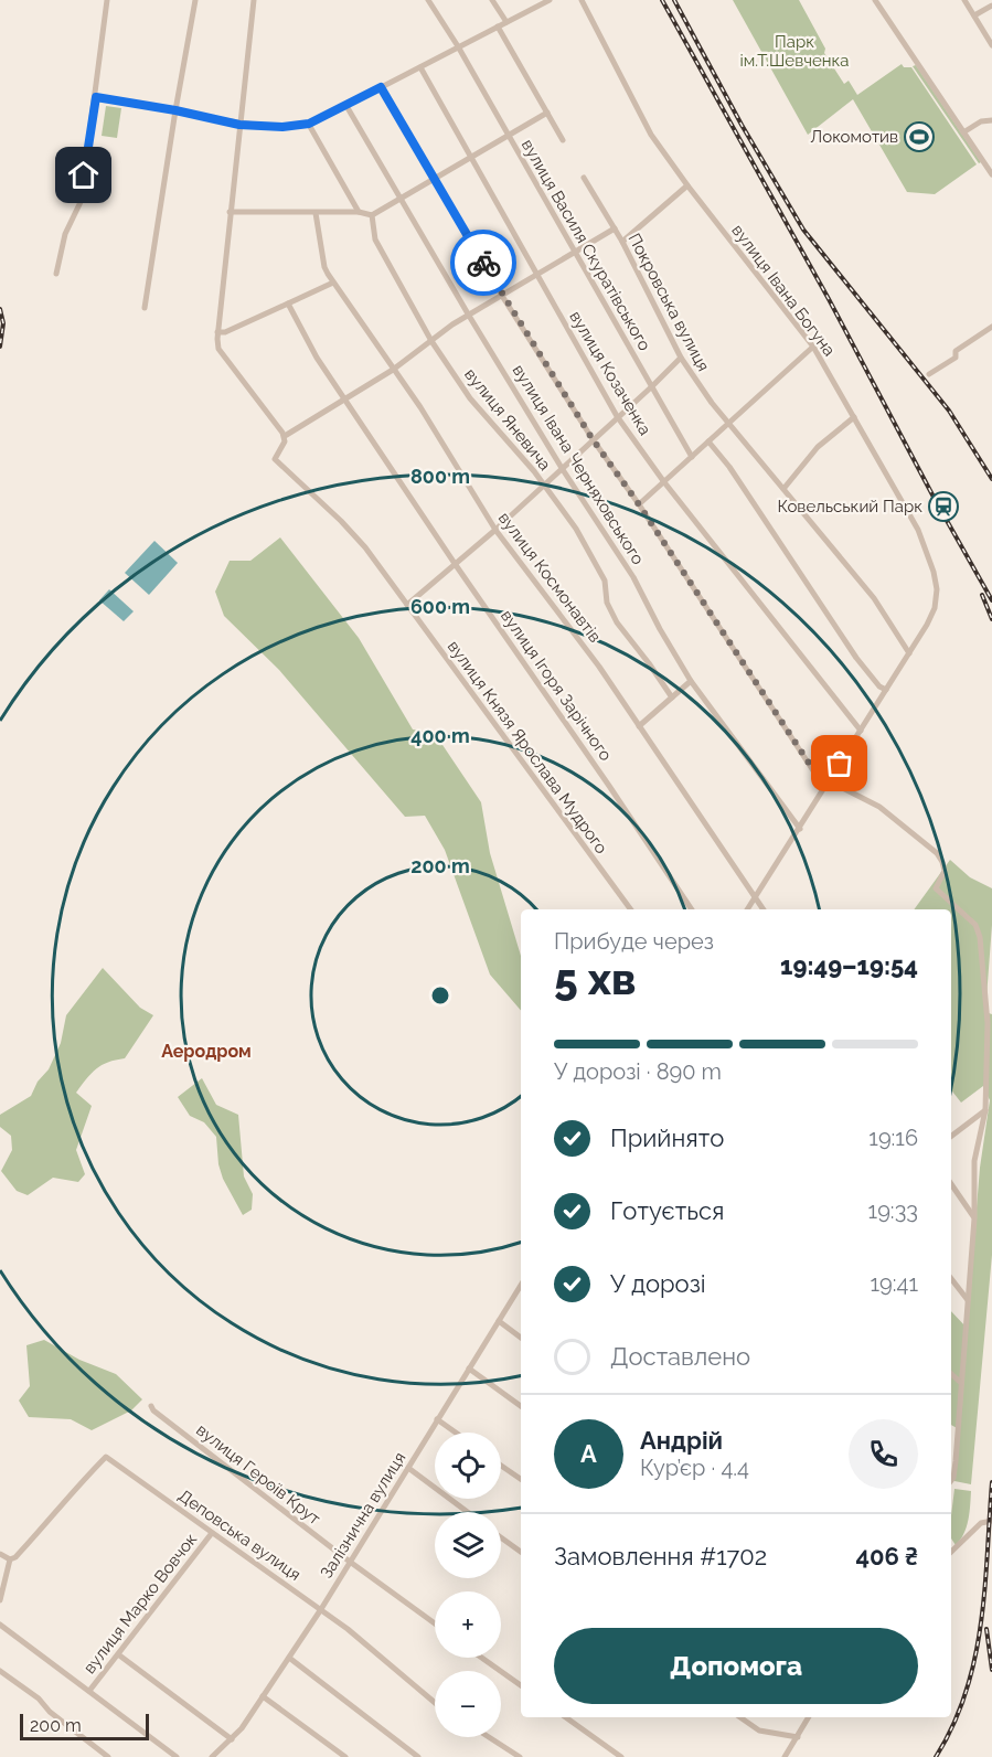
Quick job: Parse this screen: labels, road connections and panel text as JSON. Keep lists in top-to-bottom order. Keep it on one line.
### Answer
{"streets":{"street":["вулиця Василя Скуратівського","вулиця Івана Богуна","Покровська вулиця","вулиця Козаченка","вулиця Яневича","вулиця Івана Черняховського","вулиця Космонавтів","вулиця Ігоря Зарічного","вулиця Князя Ярослава Мудрого","вулиця Героїв Крут","Залізнична вулиця","Деповська вулиця","вулиця Марко Вовчок"]},"crossings":[["вулиця Івана Богуна","Покровська вулиця"],["вулиця Героїв Крут","Залізнична вулиця"],["Залізнична вулиця","Деповська вулиця"],["Деповська вулиця","вулиця Марко Вовчок"]],"districts":["Аеродром"],"parks":["Парк ім.Т.Шевченка"],"places":{"sports":["Локомотив"],"station":["Ковельський Парк"]},"scale_bar":"200 m","page":{"heading":["5 хв","Прибуде через","19:49–19:54"],"panel":["Андрій","Кур’єр · 4.4","Замовлення #1702","406 ₴"],"bar":"У дорозі · 890 m","list":[["Прийнято","19:16"],["Готується","19:33"],["У дорозі","19:41"],"Доставлено"],"round":"А","map_buttons":["+","−"],"buttons":"Допомога","scale":"200 m"},"rings":["800 m","600 m","400 m","200 m"]}
